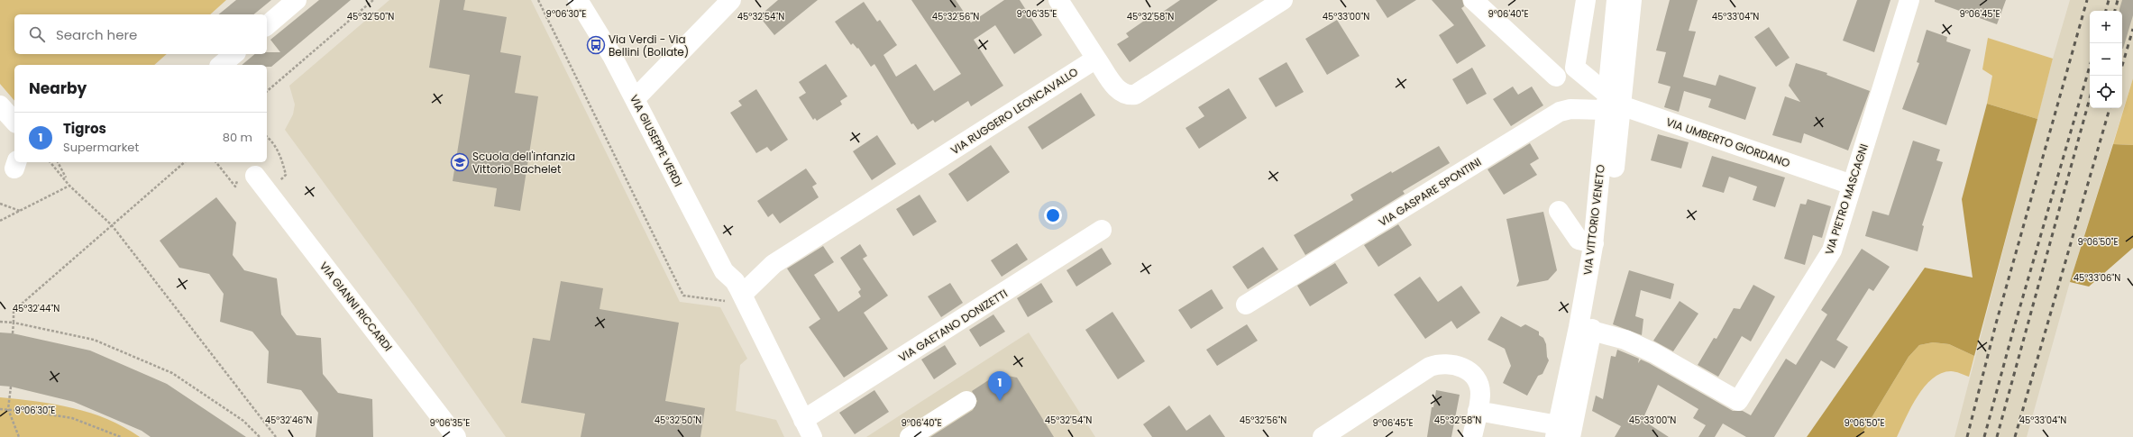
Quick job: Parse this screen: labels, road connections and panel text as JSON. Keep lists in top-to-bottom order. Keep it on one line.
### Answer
{"streets":{"street":["VIA RUGGERO LEONCAVALLO","VIA GIUSEPPE VERDI","VIA UMBERTO GIORDANO","VIA GASPARE SPONTINI","VIA PIETRO MASCAGNI","VIA VITTORIO VENETO","VIA GIANNI RICCARDI","VIA GAETANO DONIZETTI"]},"crossings":[["VIA RUGGERO LEONCAVALLO","VIA GIUSEPPE VERDI"],["VIA GIUSEPPE VERDI","VIA GAETANO DONIZETTI"],["VIA UMBERTO GIORDANO","VIA GASPARE SPONTINI"],["VIA UMBERTO GIORDANO","VIA PIETRO MASCAGNI"],["VIA UMBERTO GIORDANO","VIA VITTORIO VENETO"],["VIA GASPARE SPONTINI","VIA VITTORIO VENETO"],["VIA PIETRO MASCAGNI","VIA VITTORIO VENETO"]],"places":{"bus stop":["Via Verdi - Via Bellini (Bollate)"],"school or university":["Scuola dell'infanzia Vittorio Bachelet"]},"page":{"map_buttons":["+","−"],"search":"Search here","heading":"Nearby","list":[{"mark":"1","name":"Tigros","note":"Supermarket","value":"80 m"}],"pins":"1"},"coordinates":["9°06'35\"E","9°06'30\"E","9°06'40\"E","9°06'45\"E","45°32'50\"N","45°32'56\"N","45°32'58\"N","45°32'54\"N","45°33'00\"N","45°33'04\"N","9°06'50\"E","45°33'06\"N","45°32'44\"N","45°32'46\"N"]}
